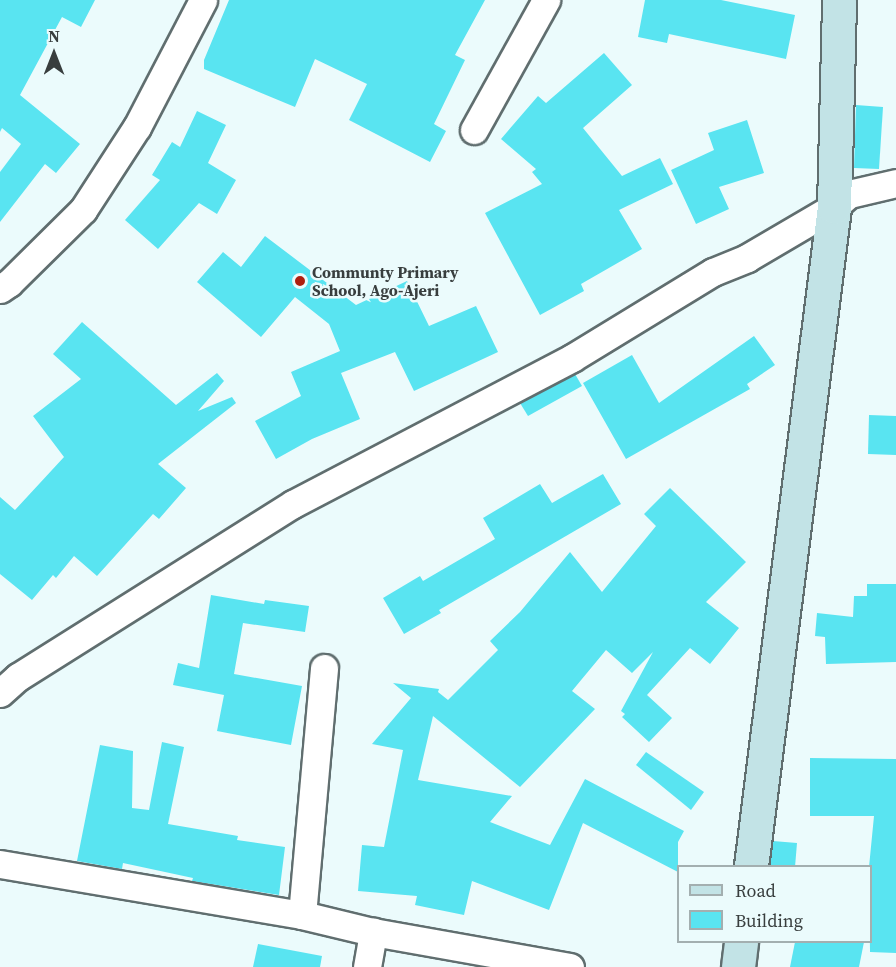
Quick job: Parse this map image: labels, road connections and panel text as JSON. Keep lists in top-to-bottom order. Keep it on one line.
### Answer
{"places":["Communty Primary School, Ago-Ajeri"],"legend":["Road","Building"],"north":"top"}
